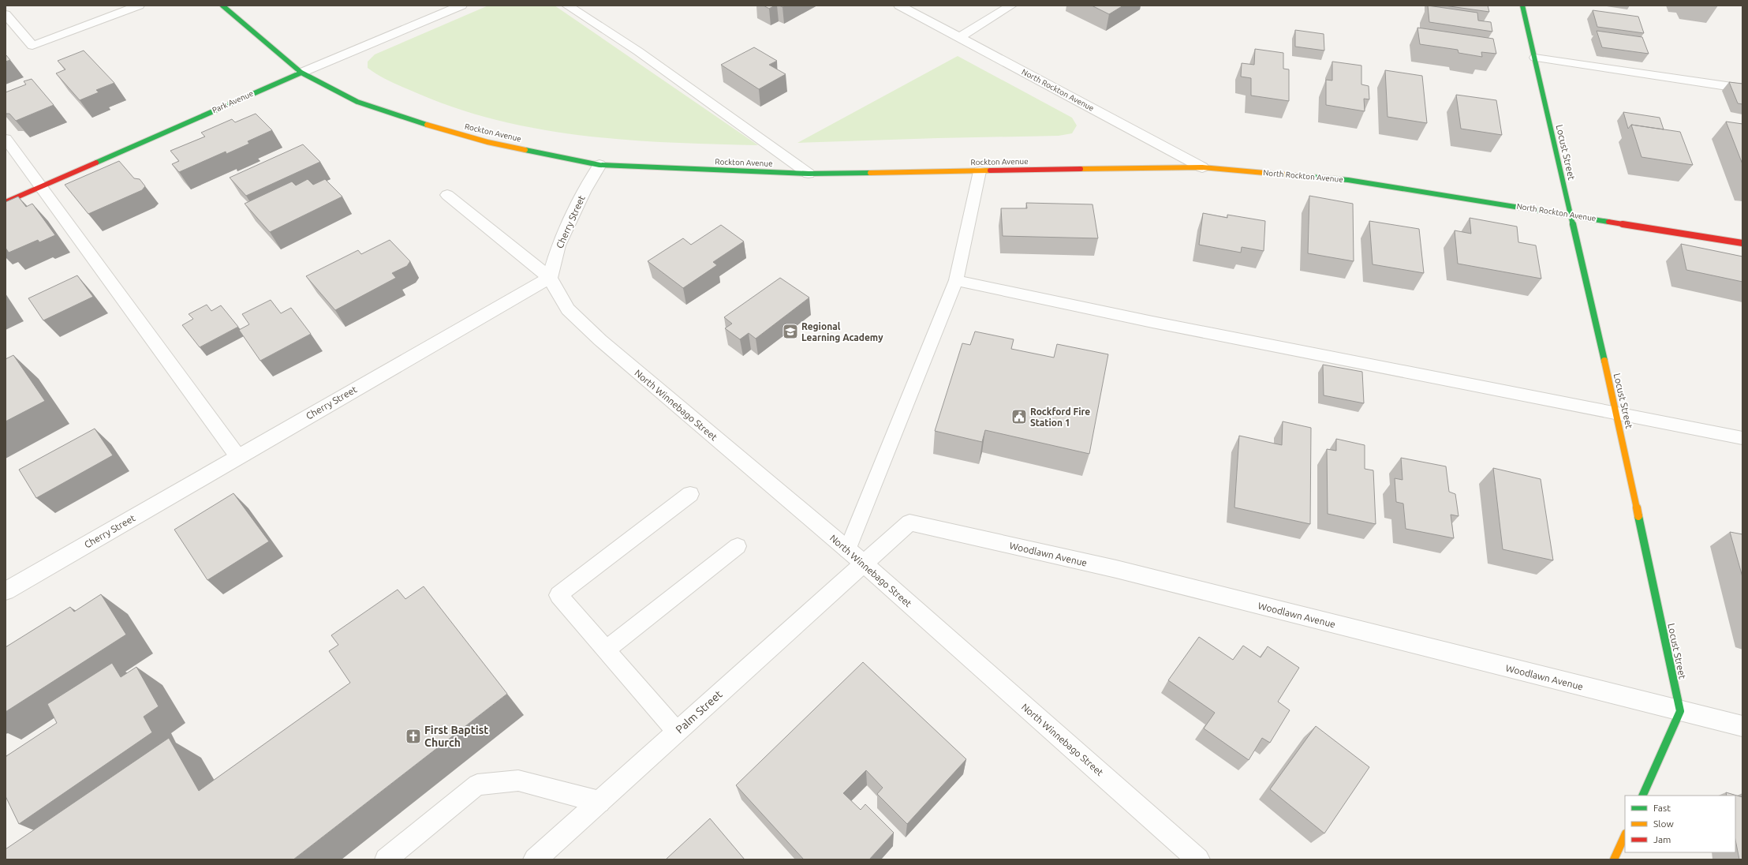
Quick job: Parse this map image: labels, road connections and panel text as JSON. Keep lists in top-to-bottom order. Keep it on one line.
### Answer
{"streets":{"main road":["North Rockton Avenue","Park Avenue","Rockton Avenue","Locust Street"],"street":["Cherry Street","North Winnebago Street","Woodlawn Avenue","Palm Street"]},"crossings":[["North Rockton Avenue","Rockton Avenue"],["North Rockton Avenue","Locust Street"],["Park Avenue","Rockton Avenue"],["Rockton Avenue","Cherry Street"],["Locust Street","Woodlawn Avenue"],["Cherry Street","North Winnebago Street"],["North Winnebago Street","Woodlawn Avenue"],["North Winnebago Street","Palm Street"],["Woodlawn Avenue","Palm Street"]],"places":{"school or university":["Regional Learning Academy"],"public building":["Rockford Fire Station 1"],"church":["First Baptist Church"]},"legend":["Fast","Slow","Jam"]}
